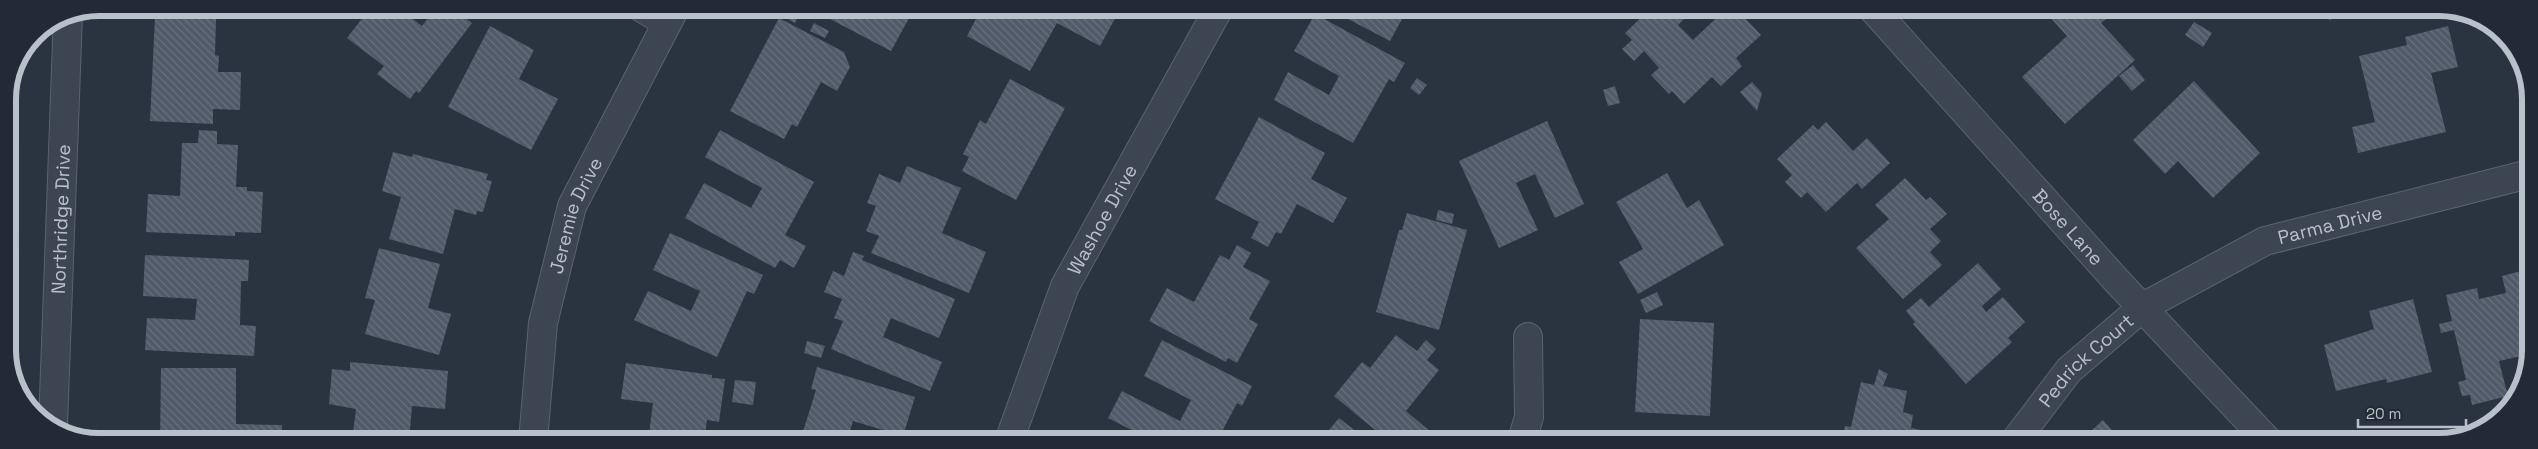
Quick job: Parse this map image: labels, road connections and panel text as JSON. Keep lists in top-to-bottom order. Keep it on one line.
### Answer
{"streets":{"street":["Jeremie Drive","Northridge Drive","Washoe Drive","Parma Drive","Bose Lane","Pedrick Court"]},"crossings":[["Parma Drive","Bose Lane"],["Parma Drive","Pedrick Court"],["Bose Lane","Pedrick Court"]],"scale_bar":"20 m"}
